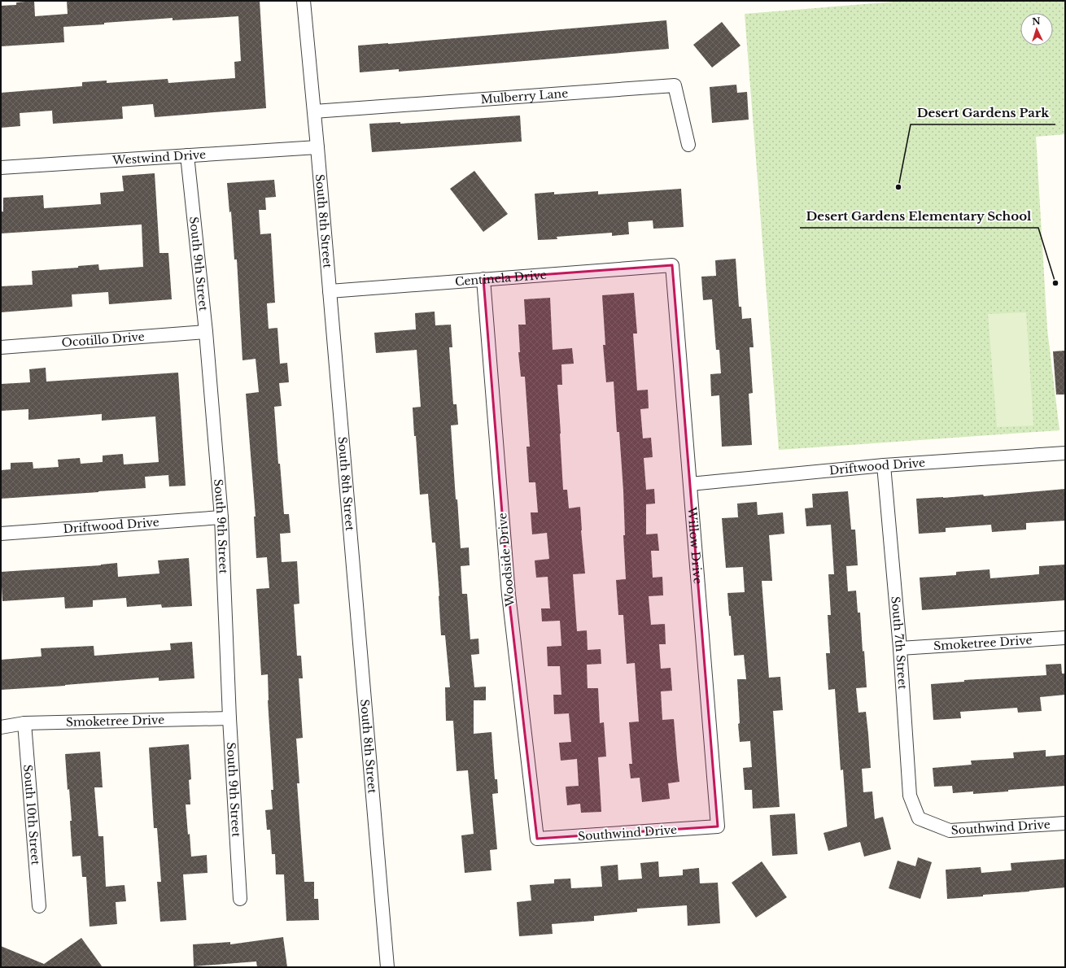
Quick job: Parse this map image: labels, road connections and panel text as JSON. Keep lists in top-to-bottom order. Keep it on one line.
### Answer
{"streets":{"street":["Mulberry Lane","Westwind Drive","South 8th Street","South 9th Street","Centinela Drive","Ocotillo Drive","Driftwood Drive","Willow Drive","Woodside Drive","South 7th Street","Smoketree Drive","South 10th Street","Southwind Drive"]},"crossings":[["Mulberry Lane","South 8th Street"],["Westwind Drive","South 8th Street"],["Westwind Drive","South 9th Street"],["South 8th Street","Centinela Drive"],["South 9th Street","Ocotillo Drive"],["South 9th Street","Driftwood Drive"],["South 9th Street","Smoketree Drive"],["Centinela Drive","Willow Drive"],["Centinela Drive","Woodside Drive"],["Driftwood Drive","Willow Drive"],["Driftwood Drive","South 7th Street"],["Willow Drive","Southwind Drive"],["Woodside Drive","Southwind Drive"],["South 7th Street","Smoketree Drive"],["South 7th Street","Southwind Drive"],["Smoketree Drive","South 10th Street"]],"places":["Desert Gardens Park","Desert Gardens Elementary School"],"north":"top"}
